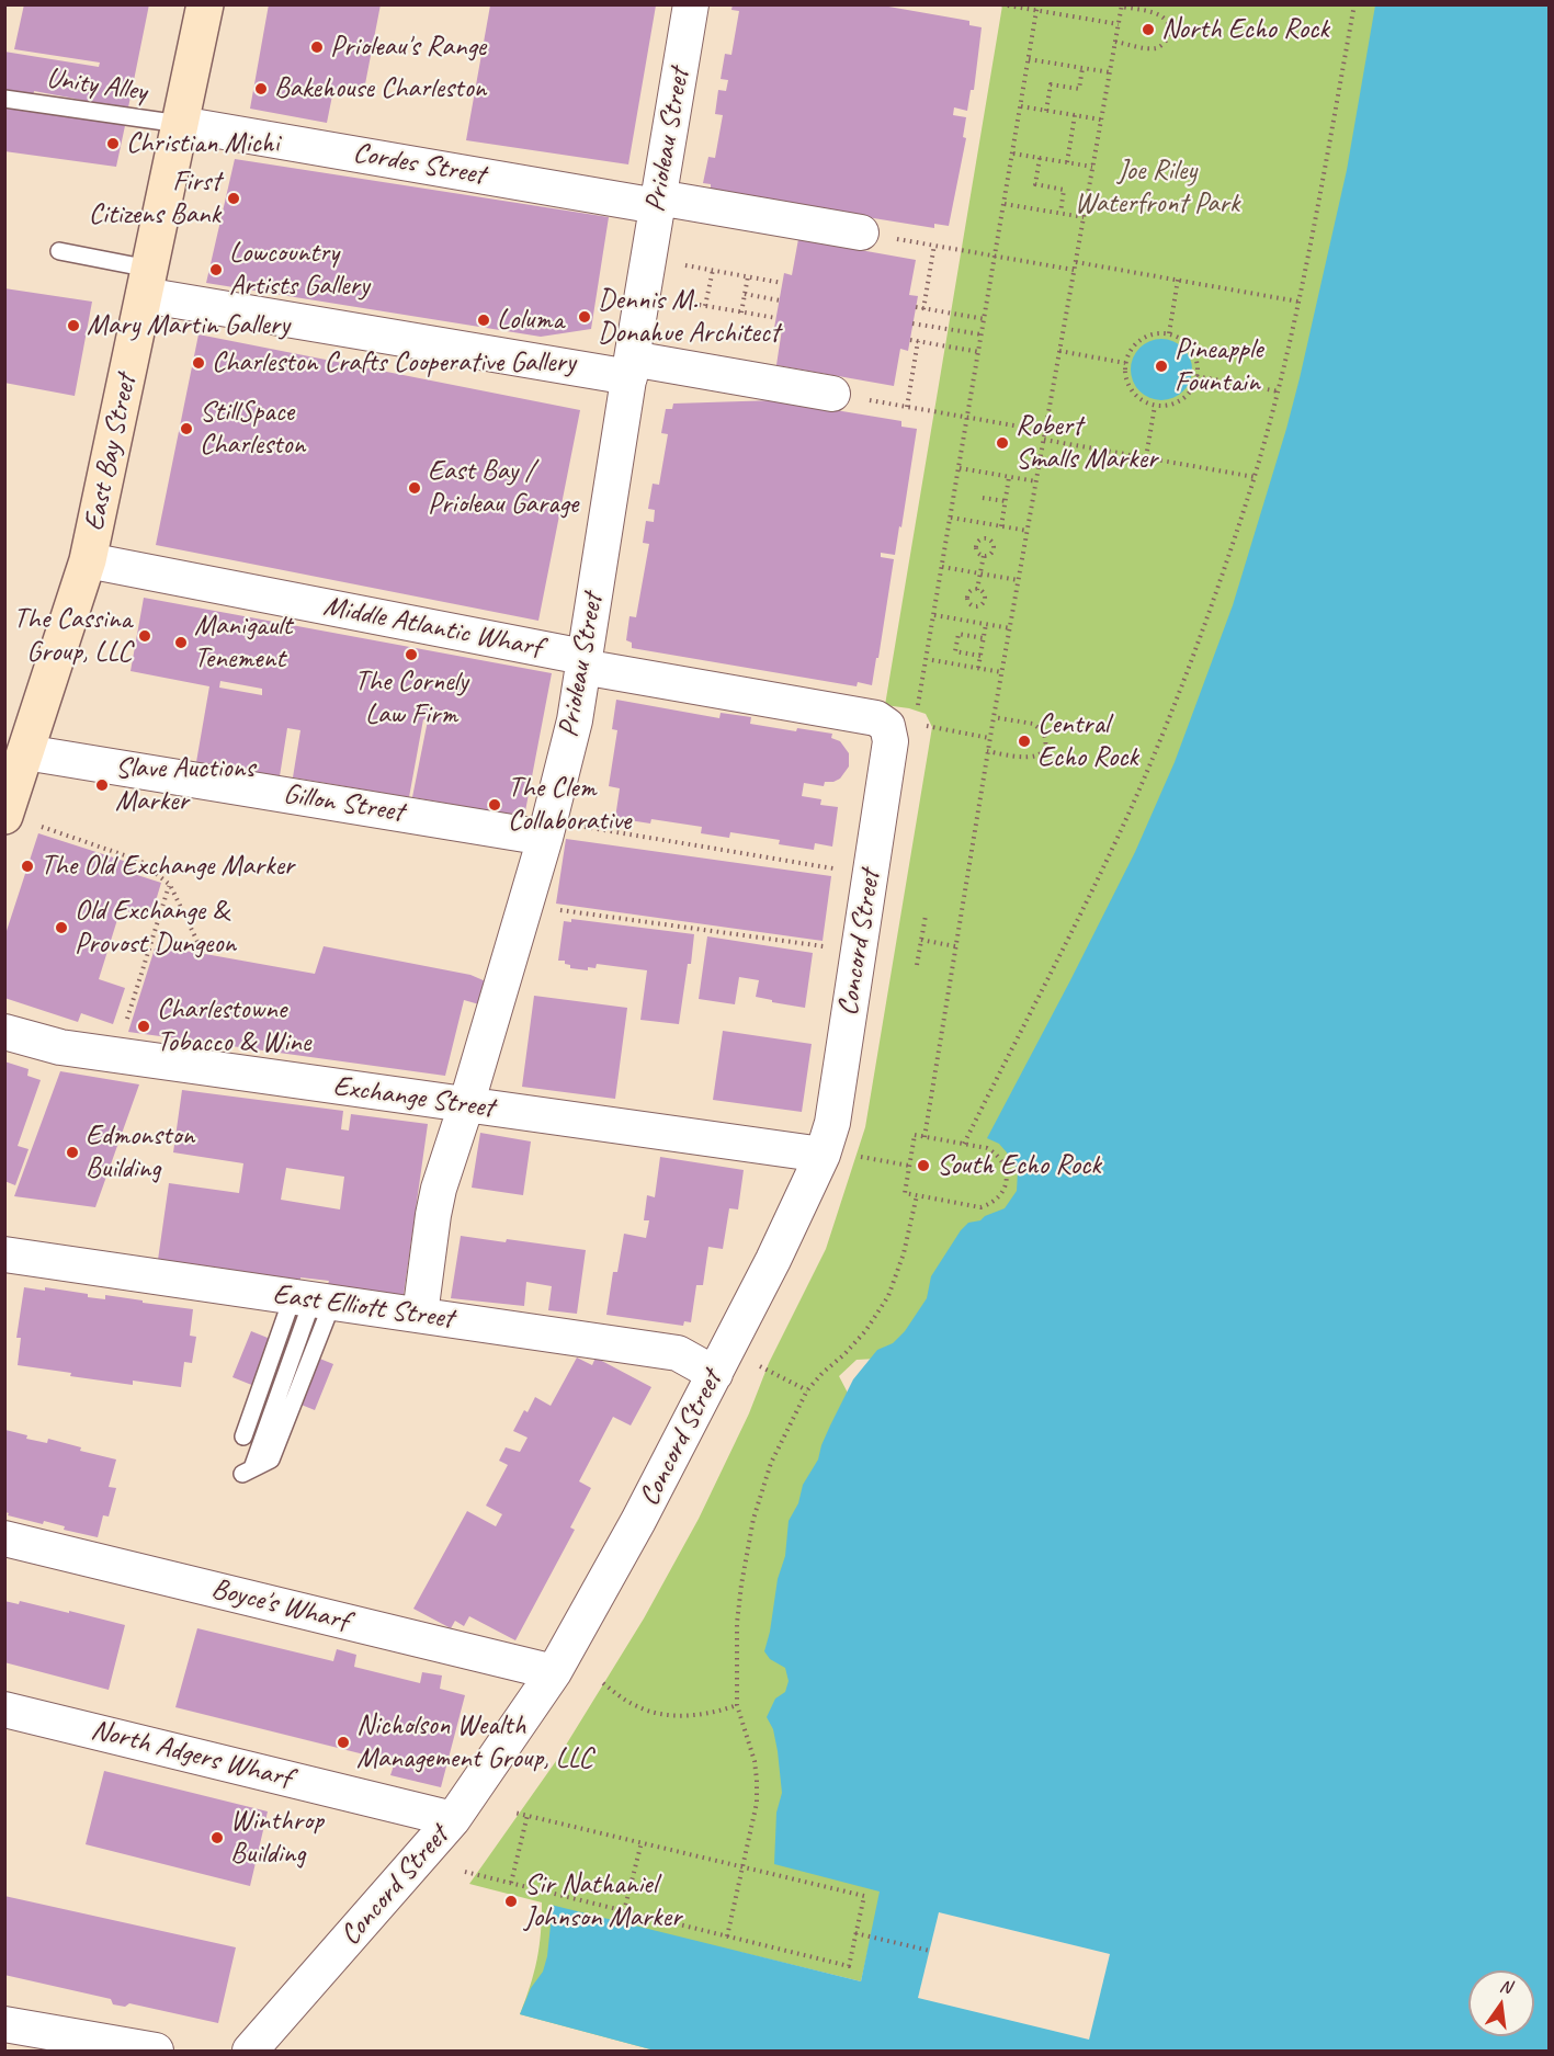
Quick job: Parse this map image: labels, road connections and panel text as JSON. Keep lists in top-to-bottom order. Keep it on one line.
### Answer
{"streets":{"street":["Prioleau Street","Cordes Street","East Bay Street","Middle Atlantic Wharf","Gillon Street","Concord Street","Exchange Street","East Elliott Street","Boyce's Wharf","North Adgers Wharf"],"lane":["Unity Alley"]},"crossings":[["Unity Alley","Cordes Street"],["Unity Alley","East Bay Street"],["Prioleau Street","Cordes Street"],["Prioleau Street","Middle Atlantic Wharf"],["Prioleau Street","Gillon Street"],["Prioleau Street","Exchange Street"],["Prioleau Street","East Elliott Street"],["Cordes Street","East Bay Street"],["East Bay Street","Middle Atlantic Wharf"],["East Bay Street","Gillon Street"],["Middle Atlantic Wharf","Concord Street"],["Concord Street","Exchange Street"],["Concord Street","East Elliott Street"],["Concord Street","Boyce's Wharf"],["Concord Street","North Adgers Wharf"]],"parks":["Joe Riley Waterfront Park"],"places":["North Echo Rock","Prioleau's Range","Bakehouse Charleston","Christian Michi","First Citizens Bank","Lowcountry Artists Gallery","Dennis M. Donahue Architect","Loluma","Mary Martin Gallery","Charleston Crafts Cooperative Gallery","Pineapple Fountain","StillSpace Charleston","Robert Smalls Marker","East Bay / Prioleau Garage","The Cassina Group, LLC","Manigault Tenement","The Cornely Law Firm","Central Echo Rock","Slave Auctions Marker","The Clem Collaborative","The Old Exchange Marker","Old Exchange & Provost Dungeon","Charlestowne Tobacco & Wine","Edmonston Building","South Echo Rock","Nicholson Wealth Management Group, LLC","Winthrop Building","Sir Nathaniel Johnson Marker"],"north":"top"}
